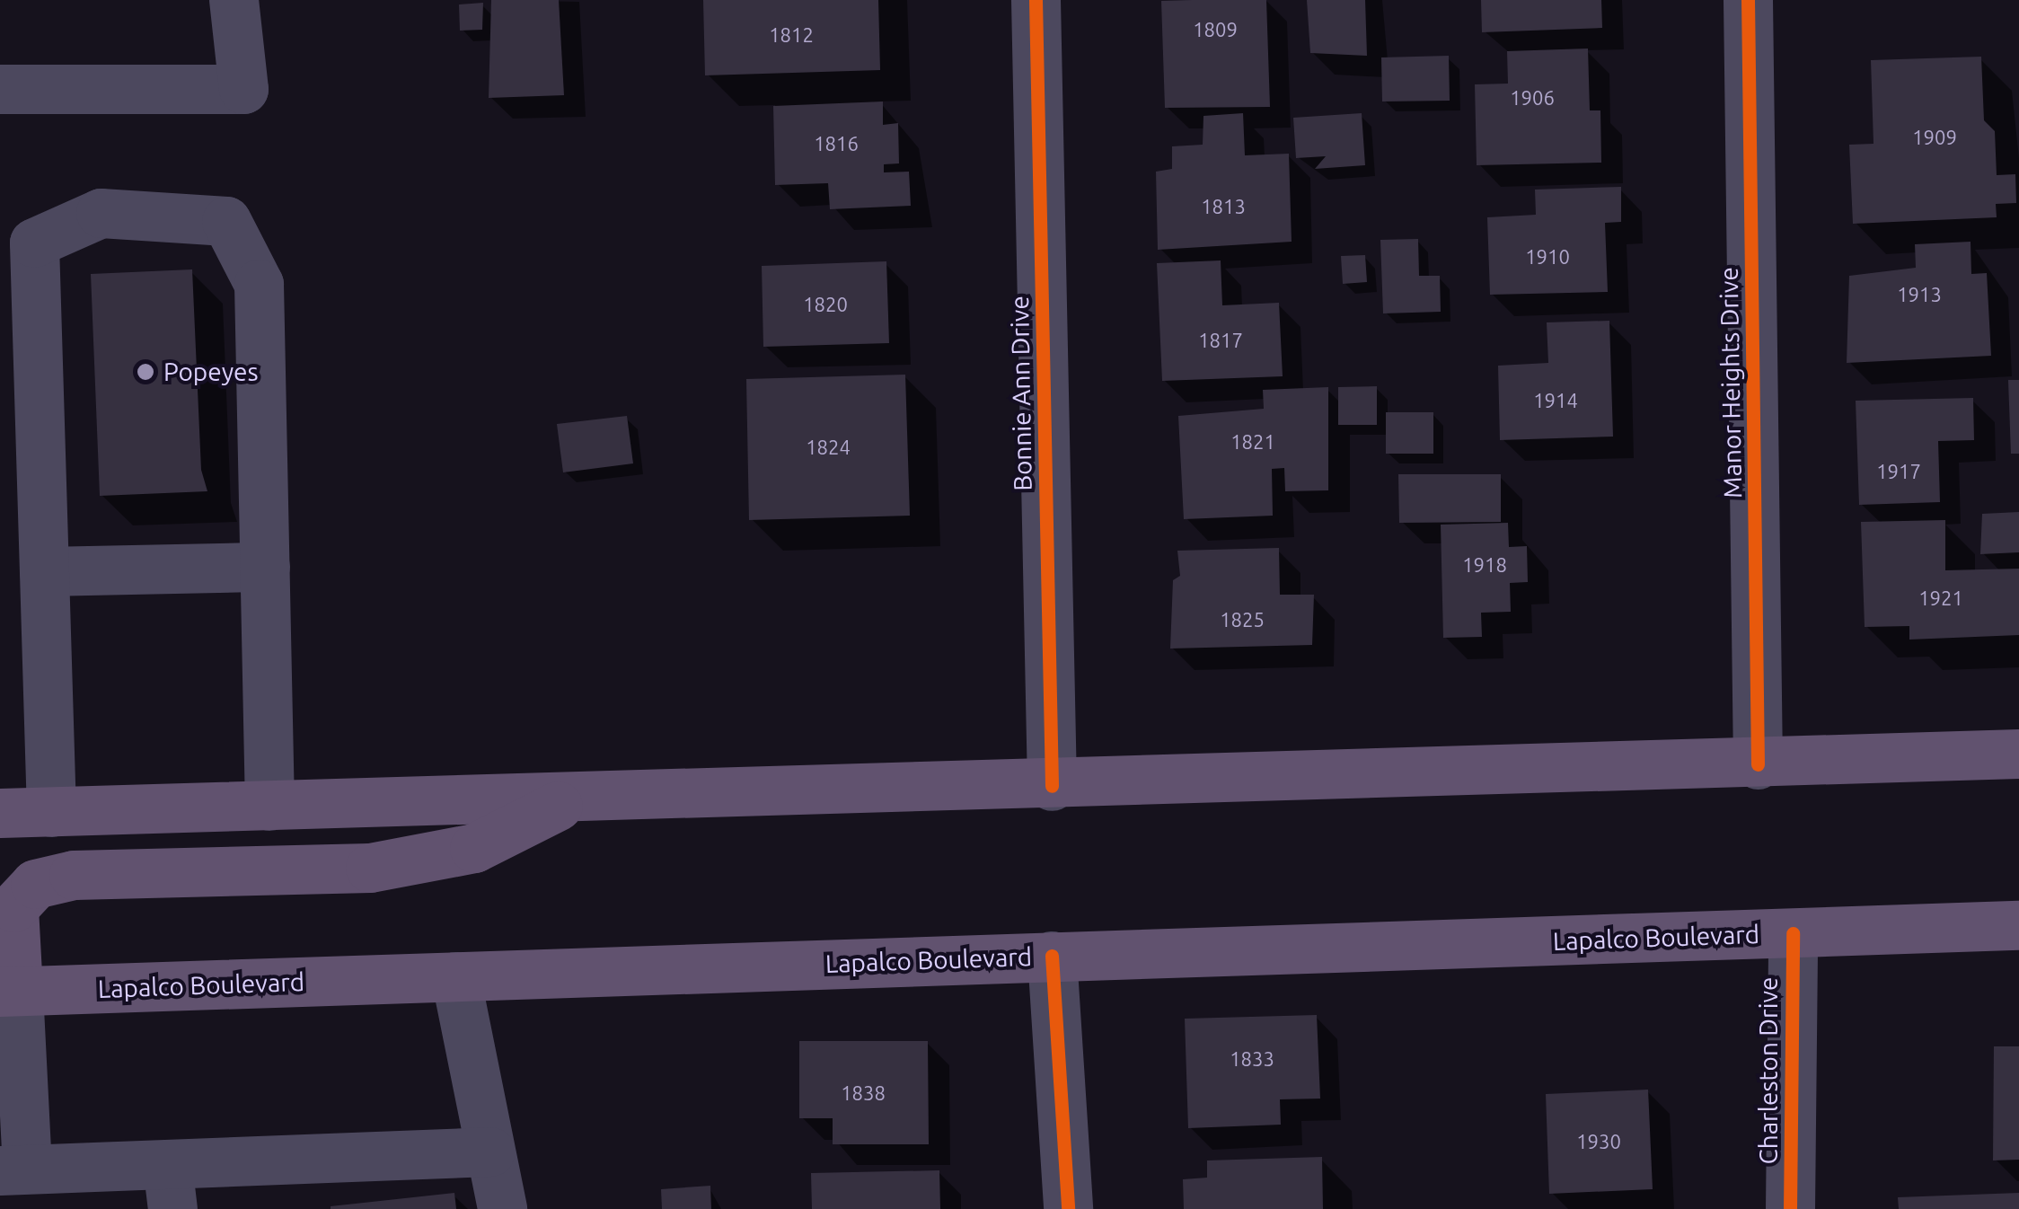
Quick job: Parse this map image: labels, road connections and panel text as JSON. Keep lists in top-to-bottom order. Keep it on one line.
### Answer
{"streets":{"main road":["Lapalco Boulevard"],"street":["Manor Heights Drive","Bonnie Ann Drive","Charleston Drive"]},"crossings":[["Lapalco Boulevard","Charleston Drive"]],"places":["Popeyes"],"house_numbers":["1809","1812","1906","1909","1816","1813","1910","1913","1820","1817","1914","1821","1824","1917","1918","1921","1825","1833","1838","1930"]}
